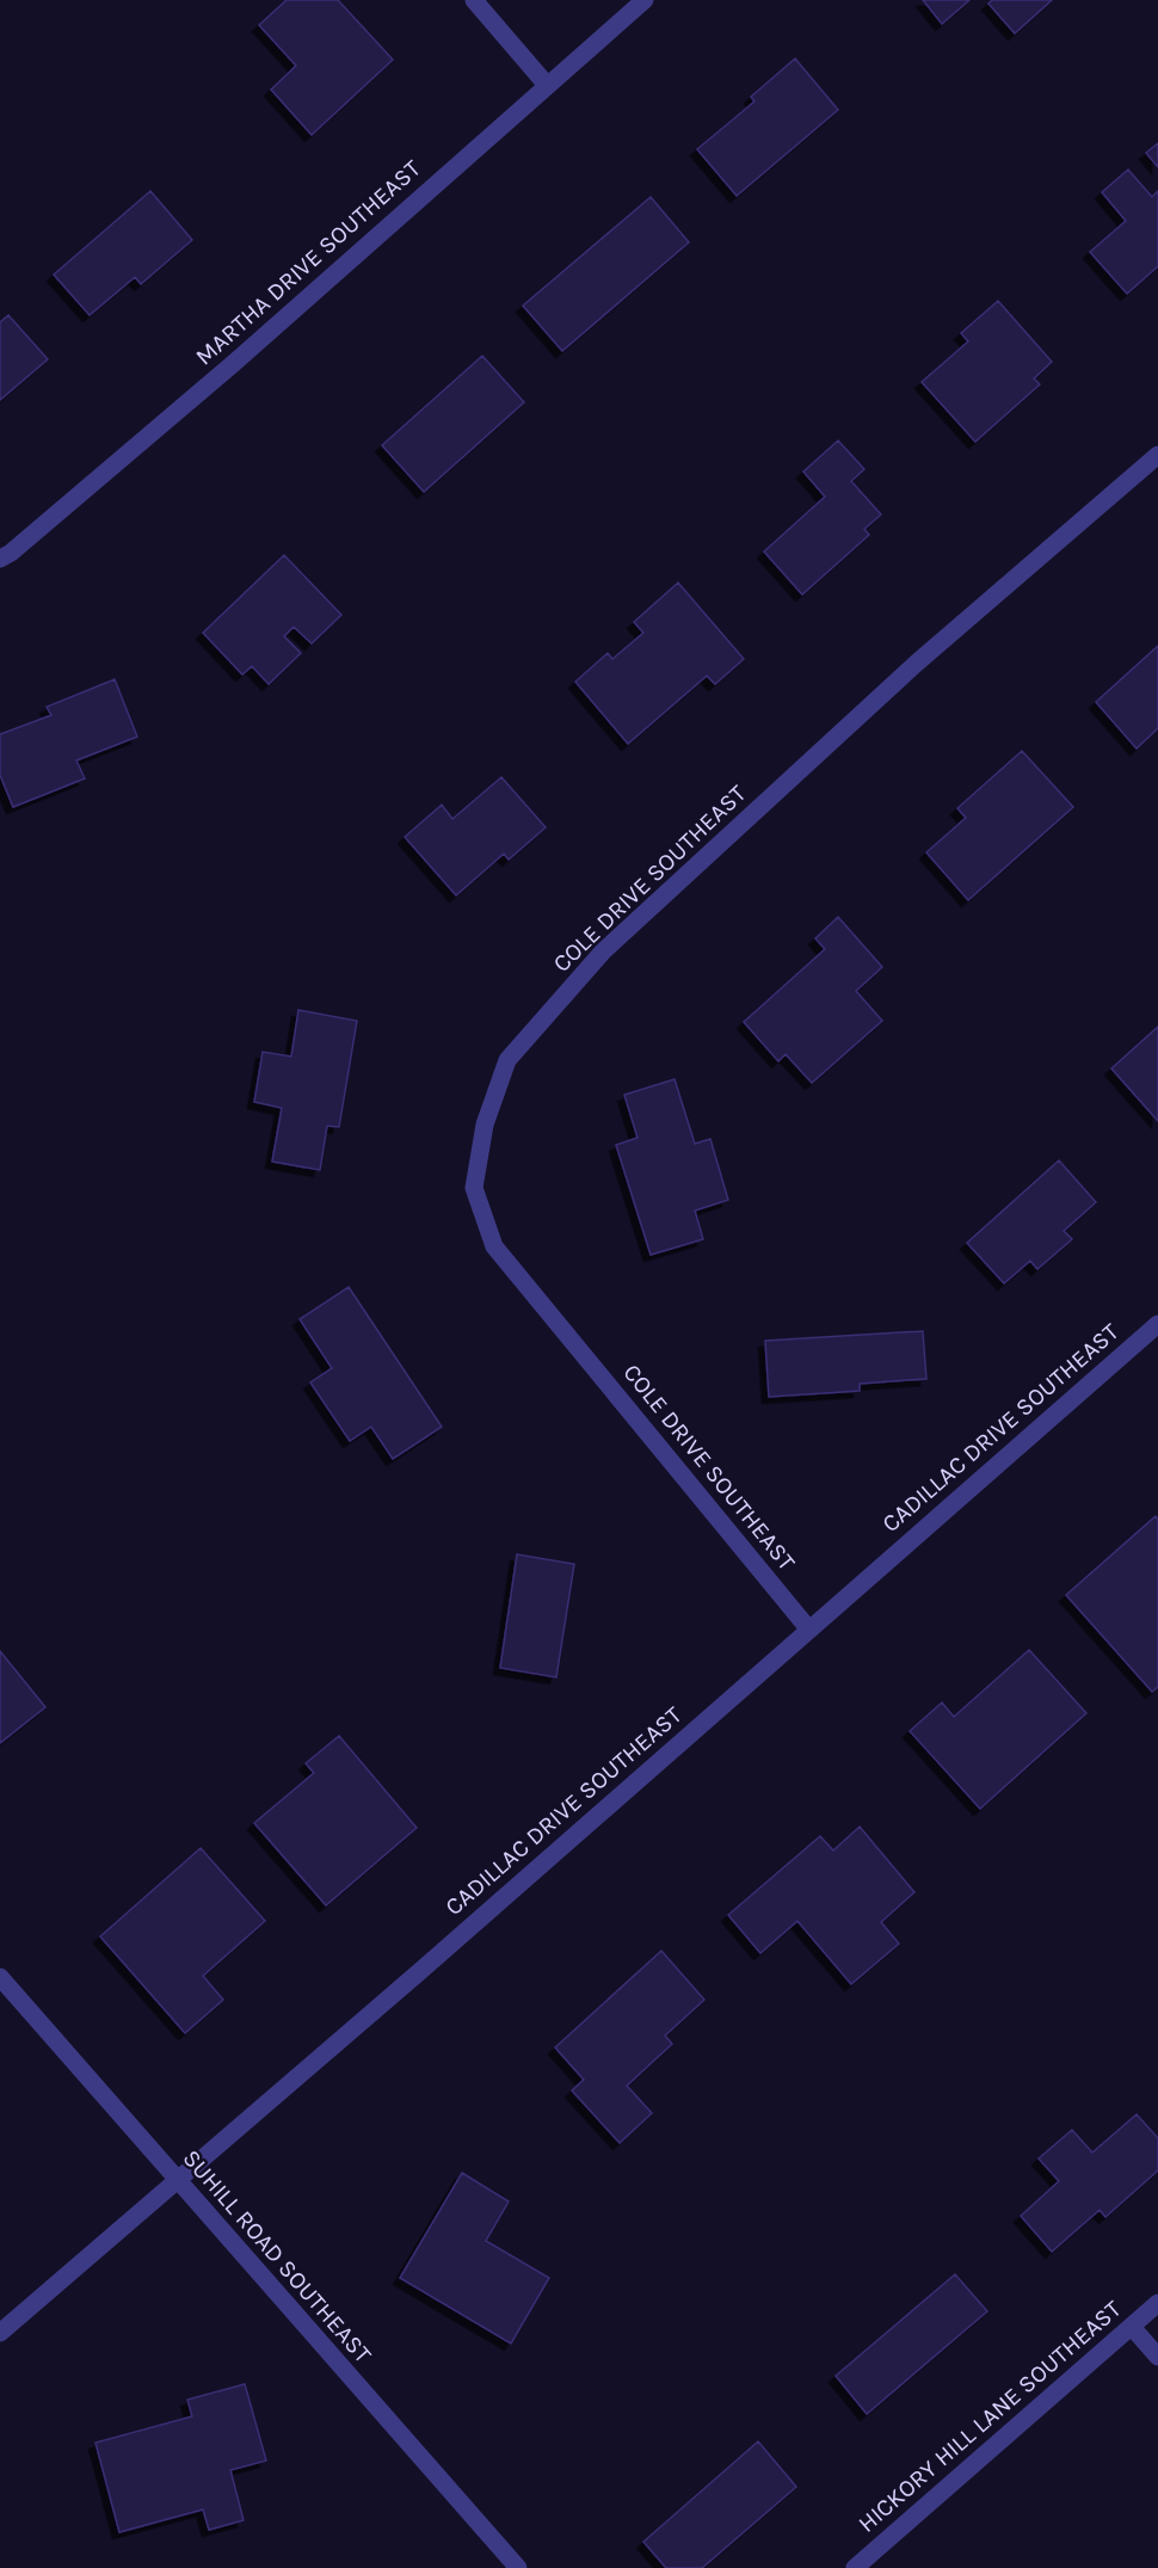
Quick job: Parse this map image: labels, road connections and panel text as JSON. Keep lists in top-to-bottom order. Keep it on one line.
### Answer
{"streets":{"street":["MARTHA DRIVE SOUTHEAST","COLE DRIVE SOUTHEAST","CADILLAC DRIVE SOUTHEAST","SUHILL ROAD SOUTHEAST","HICKORY HILL LANE SOUTHEAST"]},"crossings":[["COLE DRIVE SOUTHEAST","CADILLAC DRIVE SOUTHEAST"],["CADILLAC DRIVE SOUTHEAST","SUHILL ROAD SOUTHEAST"]]}
